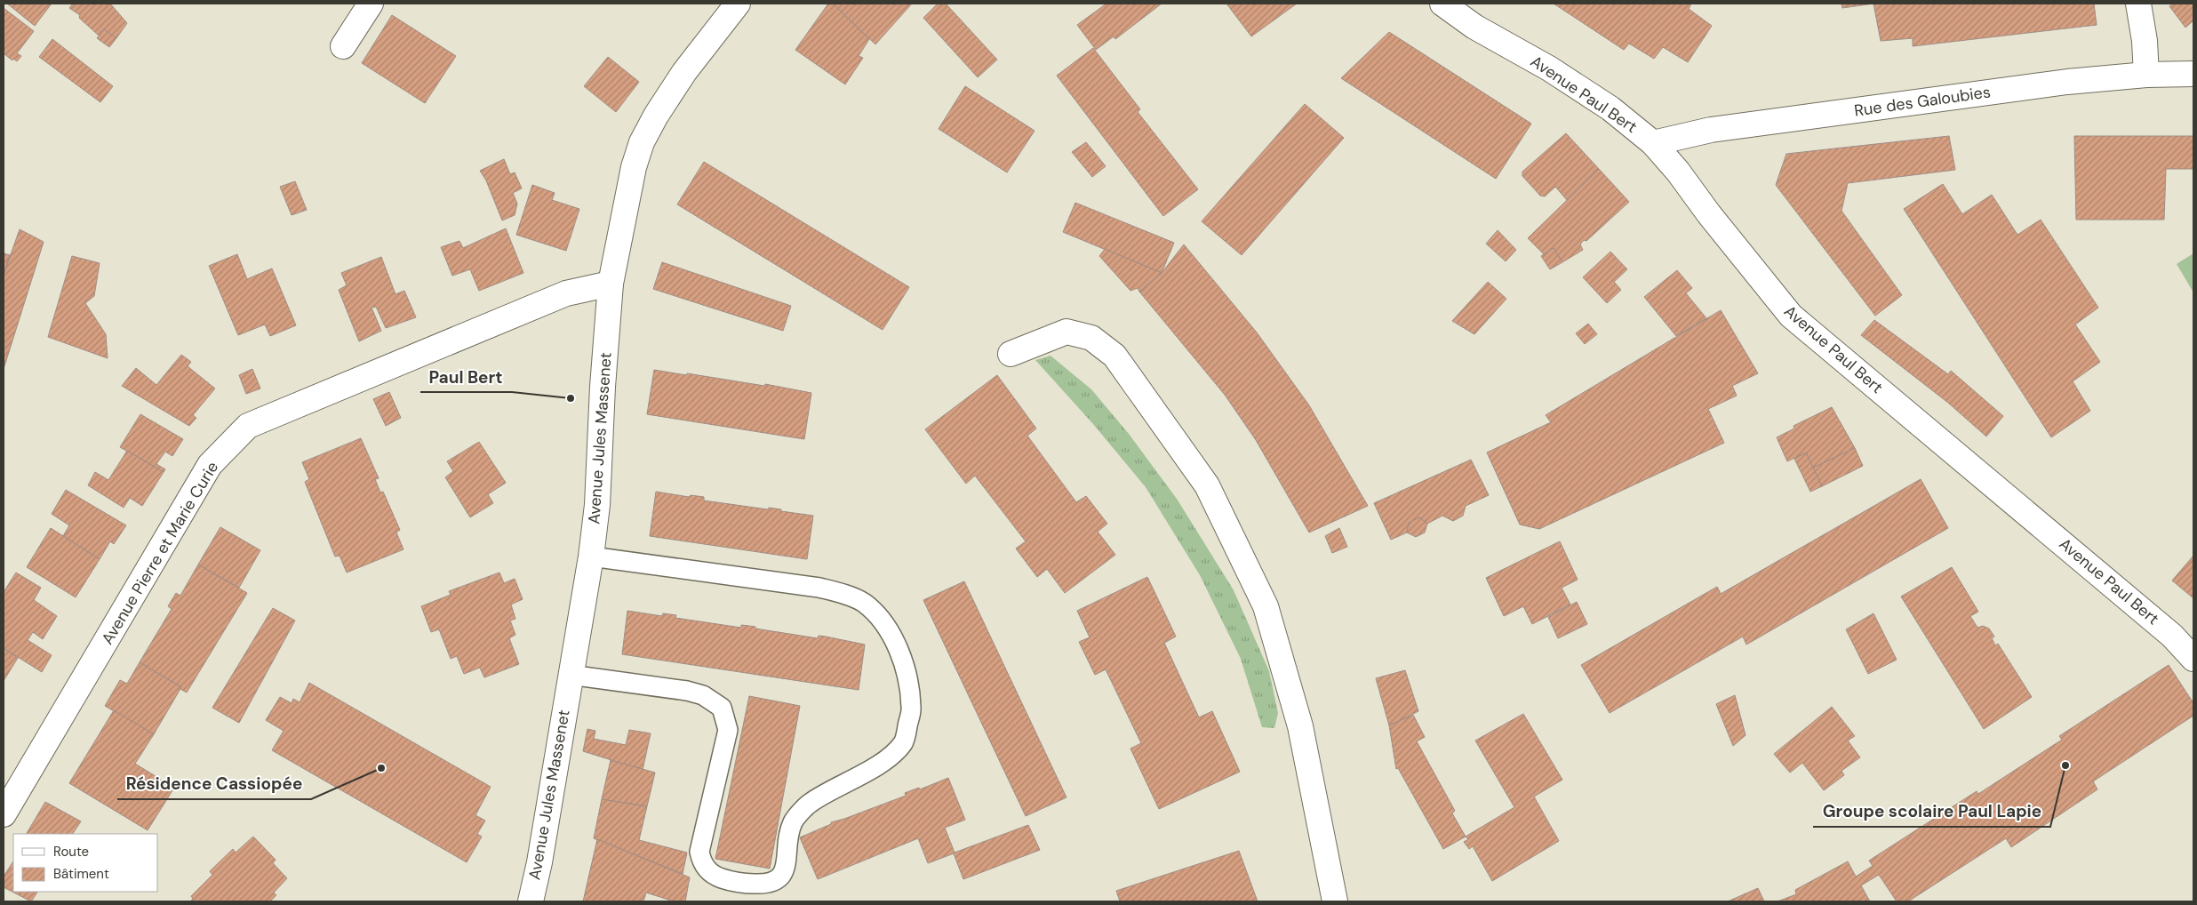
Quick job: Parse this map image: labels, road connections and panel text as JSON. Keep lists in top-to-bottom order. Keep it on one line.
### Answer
{"streets":{"street":["Avenue Paul Bert","Rue des Galoubies","Avenue Jules Massenet","Avenue Pierre et Marie Curie"]},"crossings":[["Avenue Paul Bert","Rue des Galoubies"],["Avenue Jules Massenet","Avenue Pierre et Marie Curie"]],"places":["Paul Bert","Groupe scolaire Paul Lapie","Résidence Cassiopée"],"legend":["Route","Bâtiment"]}
